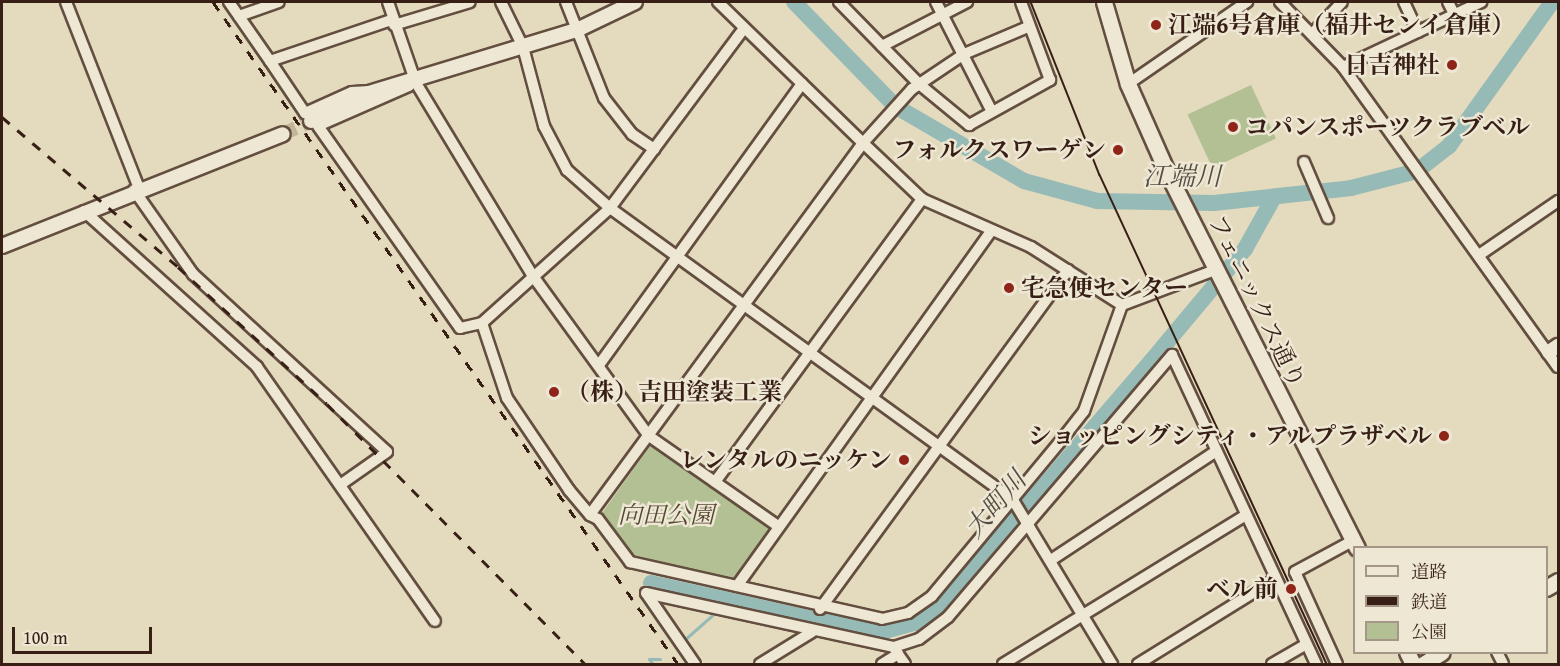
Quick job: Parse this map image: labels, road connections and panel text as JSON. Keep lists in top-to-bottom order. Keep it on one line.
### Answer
{"streets":{"main road":["フェニックス通り"]},"water":["江端川","大町川"],"parks":["向田公園"],"places":["江端6号倉庫（福井センイ倉庫）","日吉神社","コパンスポーツクラブベル","フォルクスワーゲン","宅急便センター","（株）吉田塗装工業","ショッピングシティ・アルプラザベル","レンタルのニッケン","ベル前"],"legend":["道路","鉄道","公園"],"scale_bar":"100 m"}
